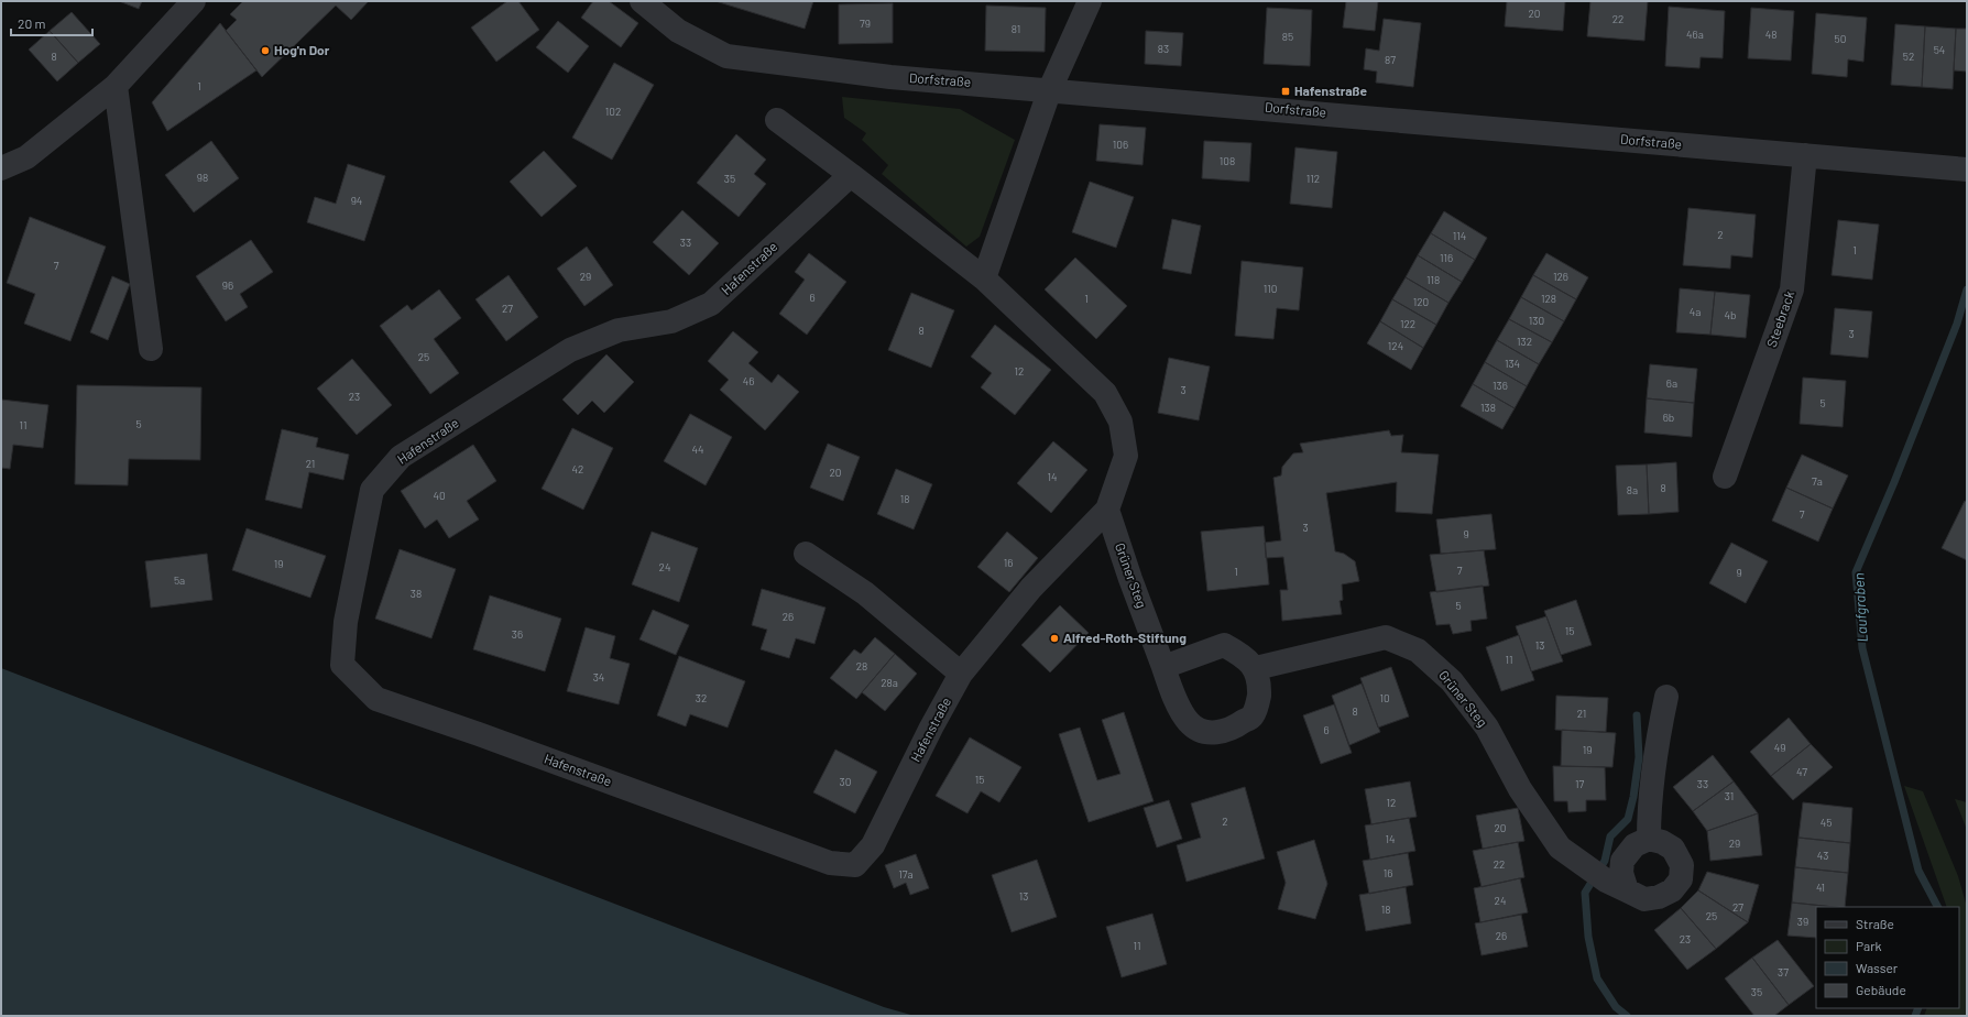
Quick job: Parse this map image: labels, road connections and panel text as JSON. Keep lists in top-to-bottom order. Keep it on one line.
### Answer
{"streets":{"street":["Dorfstraße","Hafenstraße","Steebrack","Grüner Steg"]},"crossings":[["Dorfstraße","Steebrack"],["Hafenstraße","Grüner Steg"]],"water":["Laufgraben"],"places":{"other":["Hog'n Dor","Alfred-Roth-Stiftung"],"transit":["Hafenstraße"]},"house_numbers":["20","22","79","81","46a","48","85","50","83","54","8","52","87","1","102","106","108","98","35","112","94","2","114","33","1","116","7","29","126","118","96","110","6","1","128","120","27","4a","4b","130","122","8","3","132","124","25","134","12","46","6a","136","3","23","5","138","6b","5","11","44","21","42","20","14","7a","8","8a","40","18","7","3","9","16","19","24","7","1","9","5a","38","5","26","15","36","13","11","28","34","28a","32","10","8","21","6","49","19","47","15","30","17","33","31","12","2","45","20","14","29","43","22","16","17a","41","13","24","27","18","25","39","26","23","11","37","35"],"legend":["Straße","Park","Wasser","Gebäude"],"scale_bar":"20 m"}
